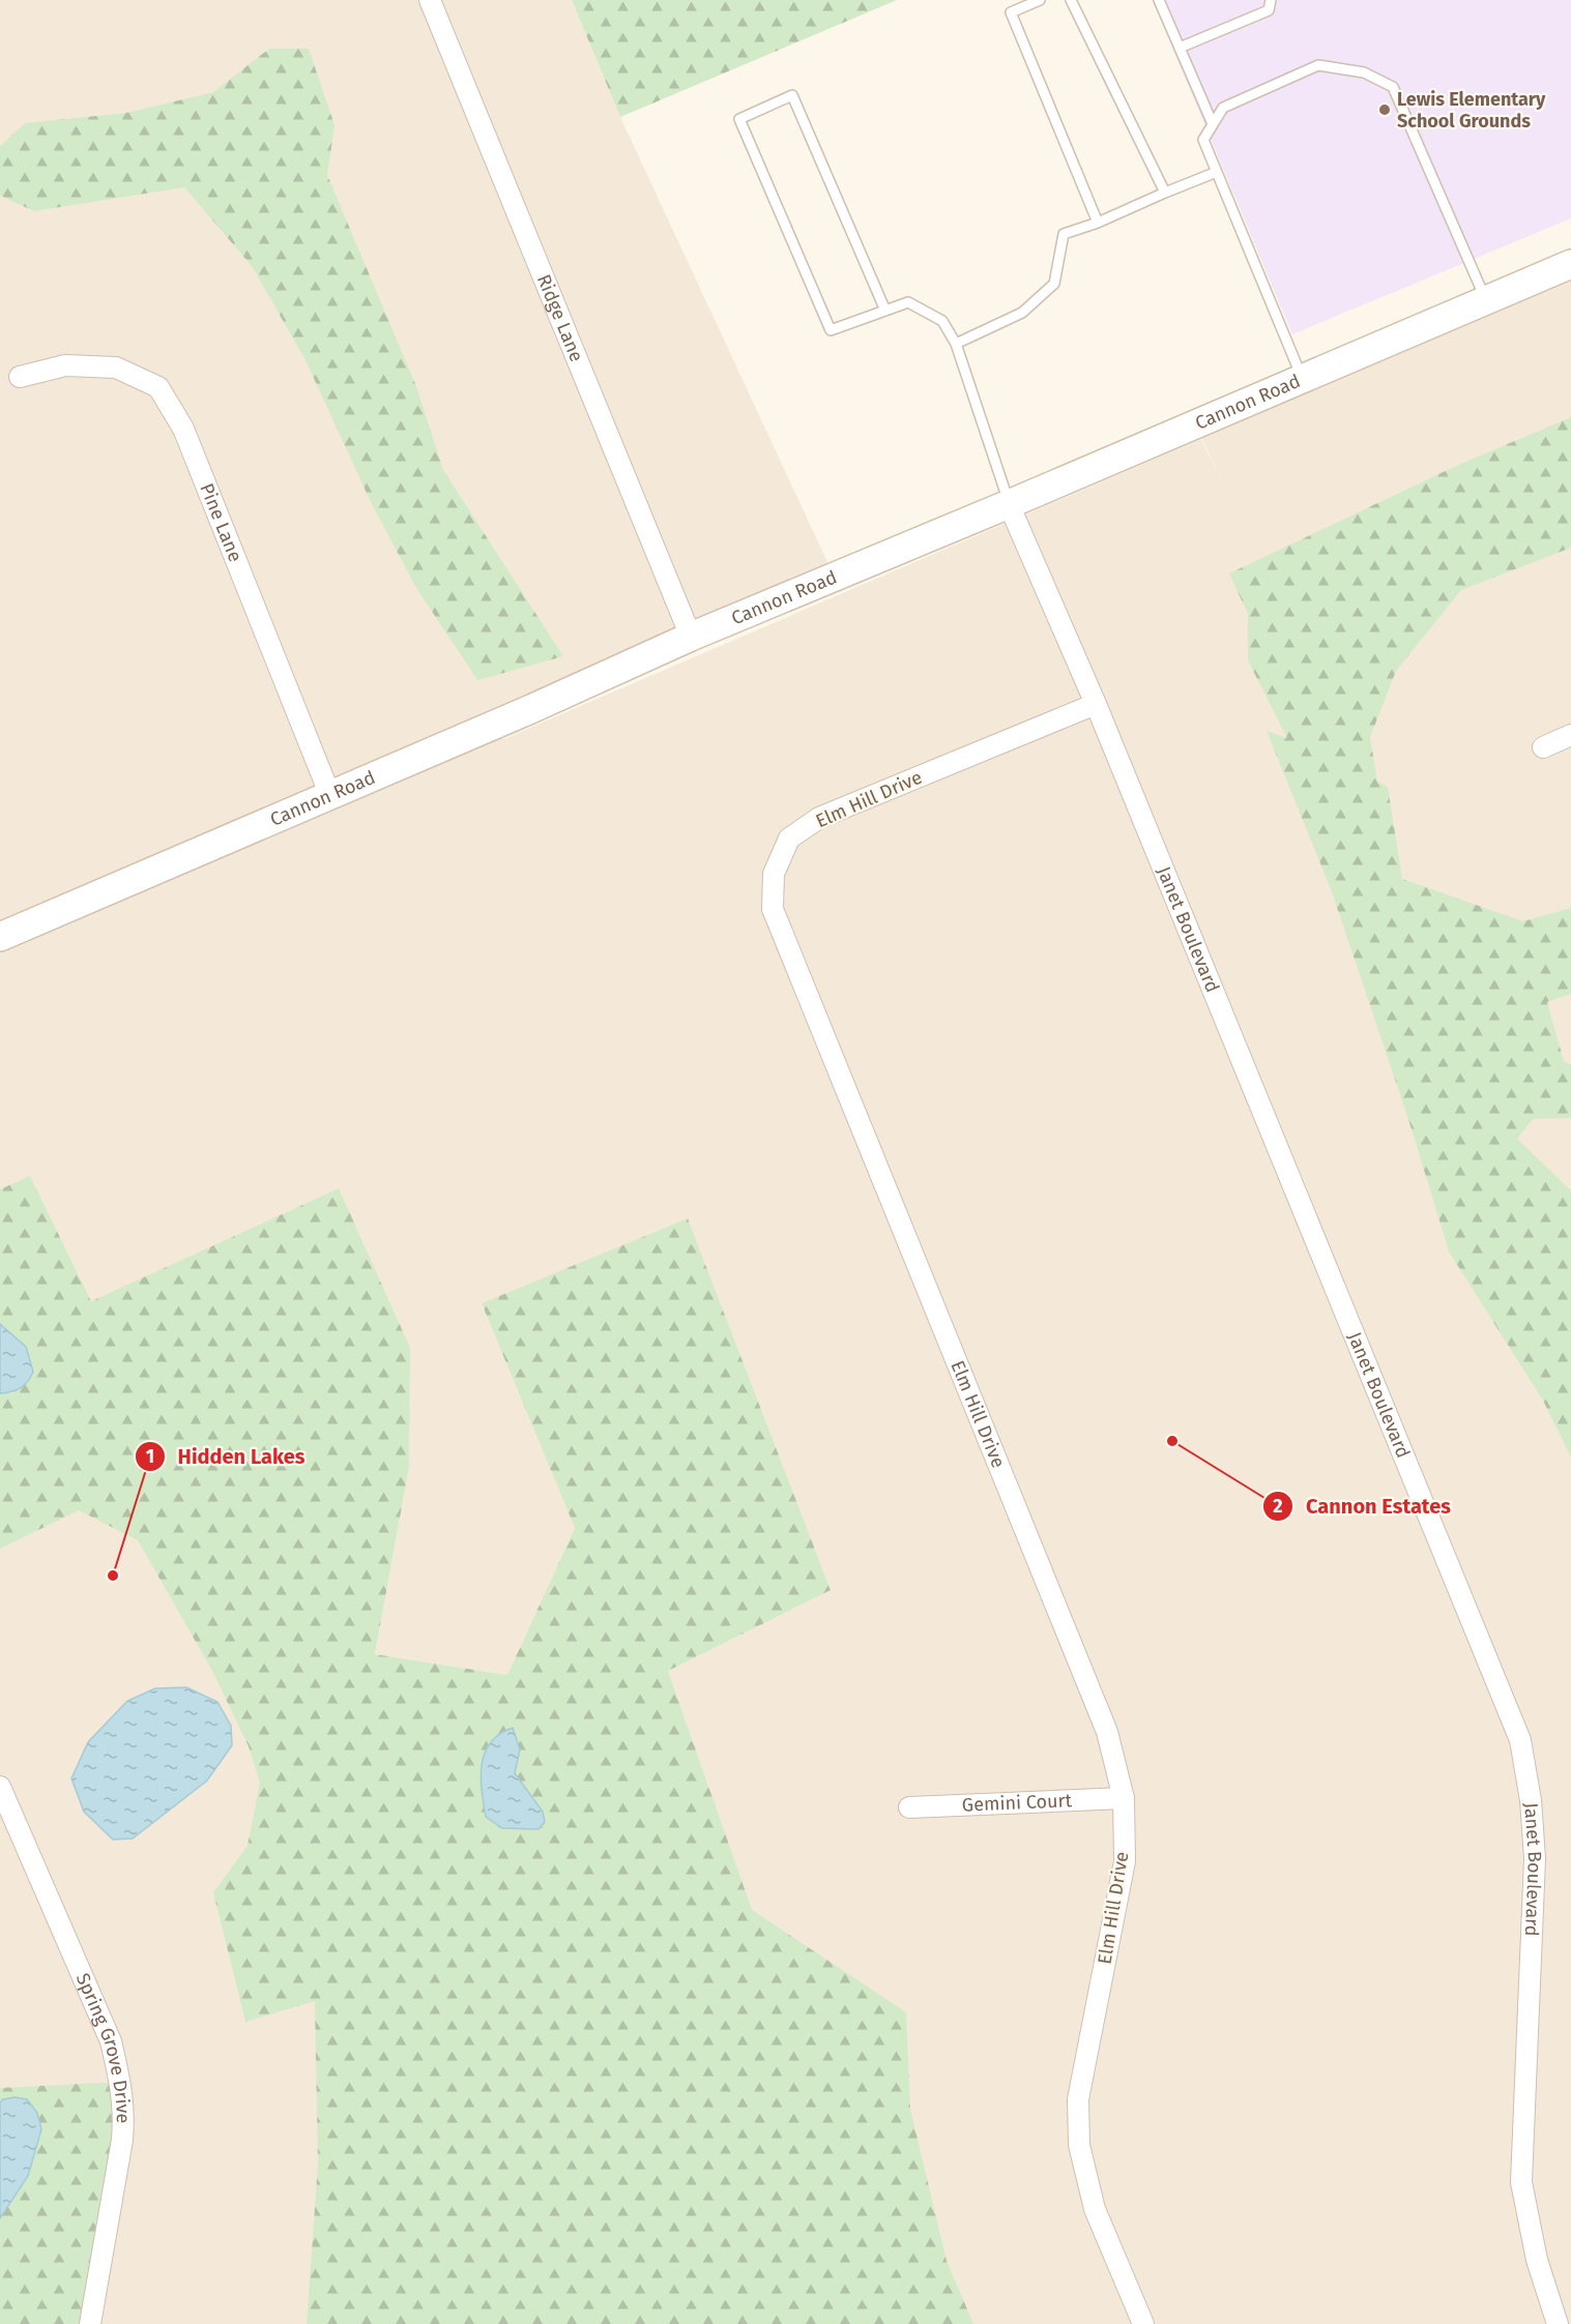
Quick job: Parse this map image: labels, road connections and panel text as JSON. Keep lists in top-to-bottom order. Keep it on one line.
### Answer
{"streets":{"main road":["Cannon Road"],"street":["Ridge Lane","Pine Lane","Elm Hill Drive","Janet Boulevard","Gemini Court","Spring Grove Drive"]},"crossings":[["Ridge Lane","Cannon Road"],["Cannon Road","Pine Lane"],["Cannon Road","Janet Boulevard"],["Elm Hill Drive","Janet Boulevard"],["Elm Hill Drive","Gemini Court"]],"places":["Lewis Elementary School Grounds","Cannon Estates","Hidden Lakes"]}
